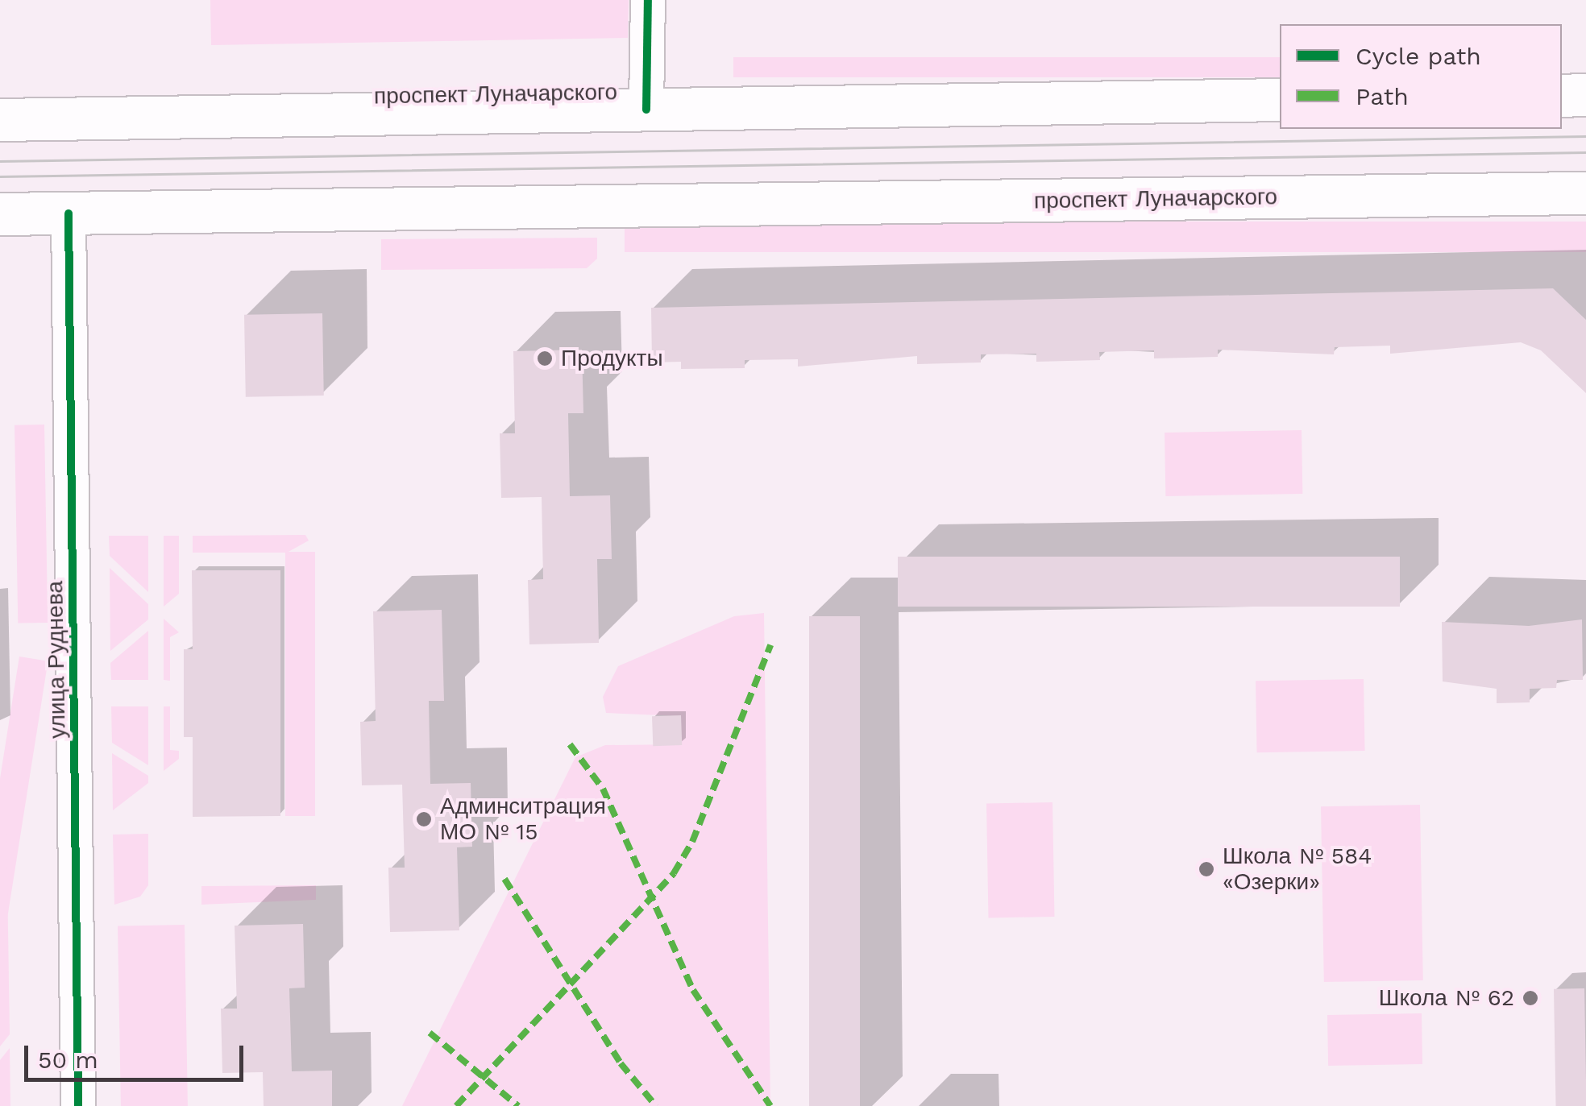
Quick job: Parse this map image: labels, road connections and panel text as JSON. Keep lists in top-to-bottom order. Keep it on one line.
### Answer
{"streets":{"main road":["проспект Луначарского"],"street":["улица Руднева"]},"crossings":[["проспект Луначарского","улица Руднева"]],"places":["Продукты","Админситрация МО № 15","Школа № 584 «Озерки»","Школа № 62"],"legend":["Cycle path","Path"],"scale_bar":"50 m"}
